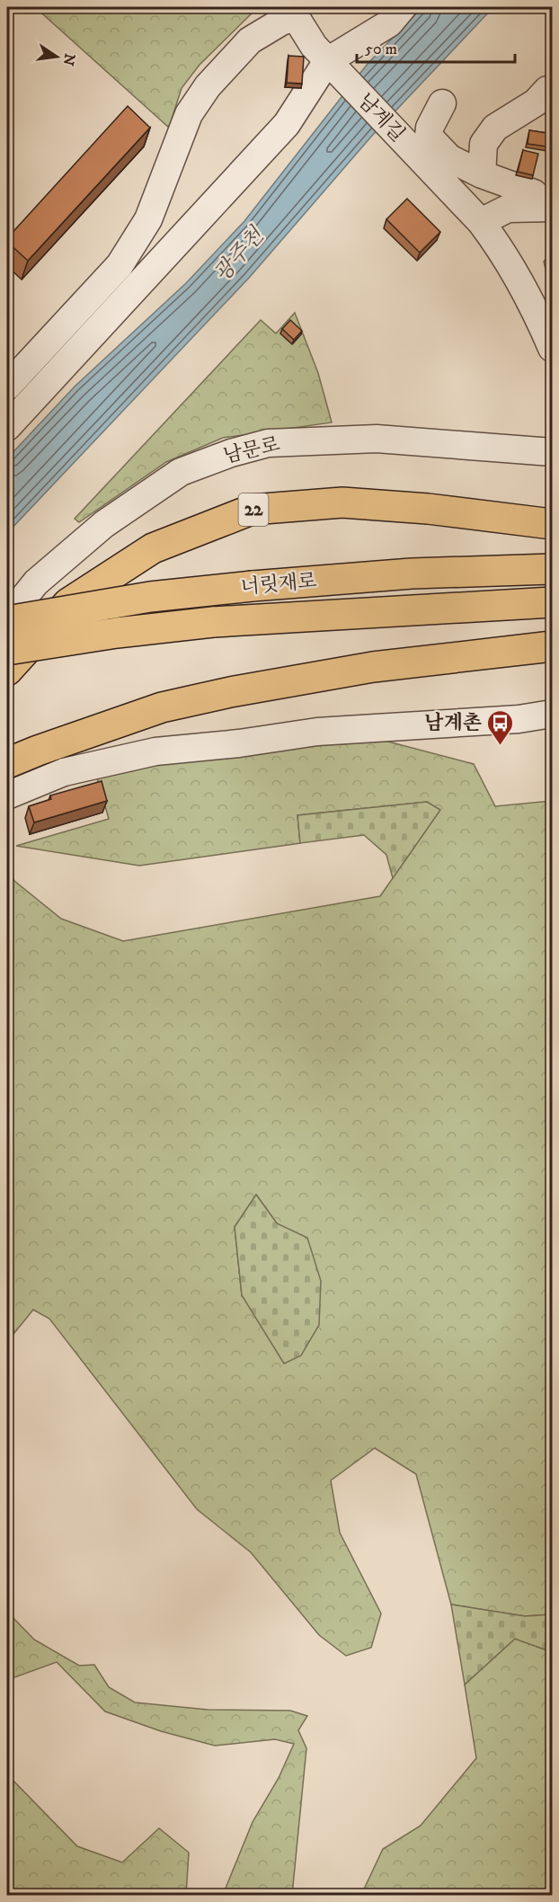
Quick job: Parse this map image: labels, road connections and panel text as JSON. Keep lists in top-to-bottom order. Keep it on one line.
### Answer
{"streets":{"main road":["22","너릿재로"],"street":["남계길","남문로"]},"crossings":[["남문로","너릿재로"]],"water":["광주천"],"places":{"bus stop":["남계촌"]},"scale_bar":"50 m","north":"right"}
